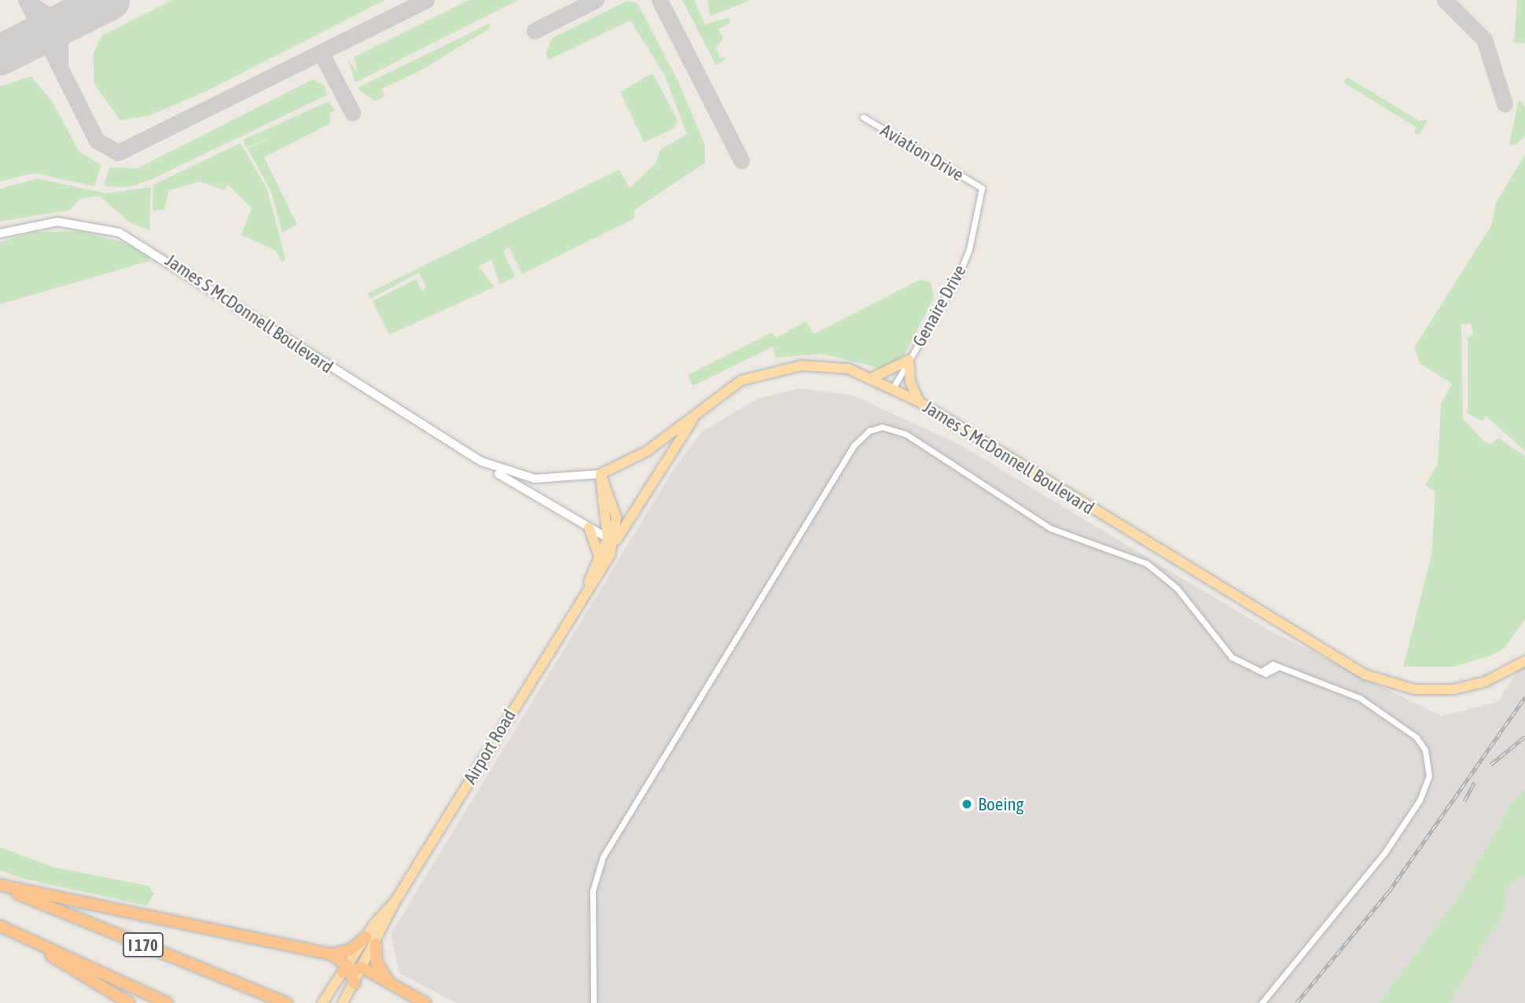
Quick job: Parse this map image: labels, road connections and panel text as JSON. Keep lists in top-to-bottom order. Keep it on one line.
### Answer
{"streets":{"highway":["I 170"],"main road":["James S McDonnell Boulevard","Airport Road"],"street":["Aviation Drive","Genaire Drive"]},"crossings":[["Aviation Drive","Genaire Drive"],["Genaire Drive","James S McDonnell Boulevard"],["James S McDonnell Boulevard","Airport Road"]],"places":["Boeing"]}
